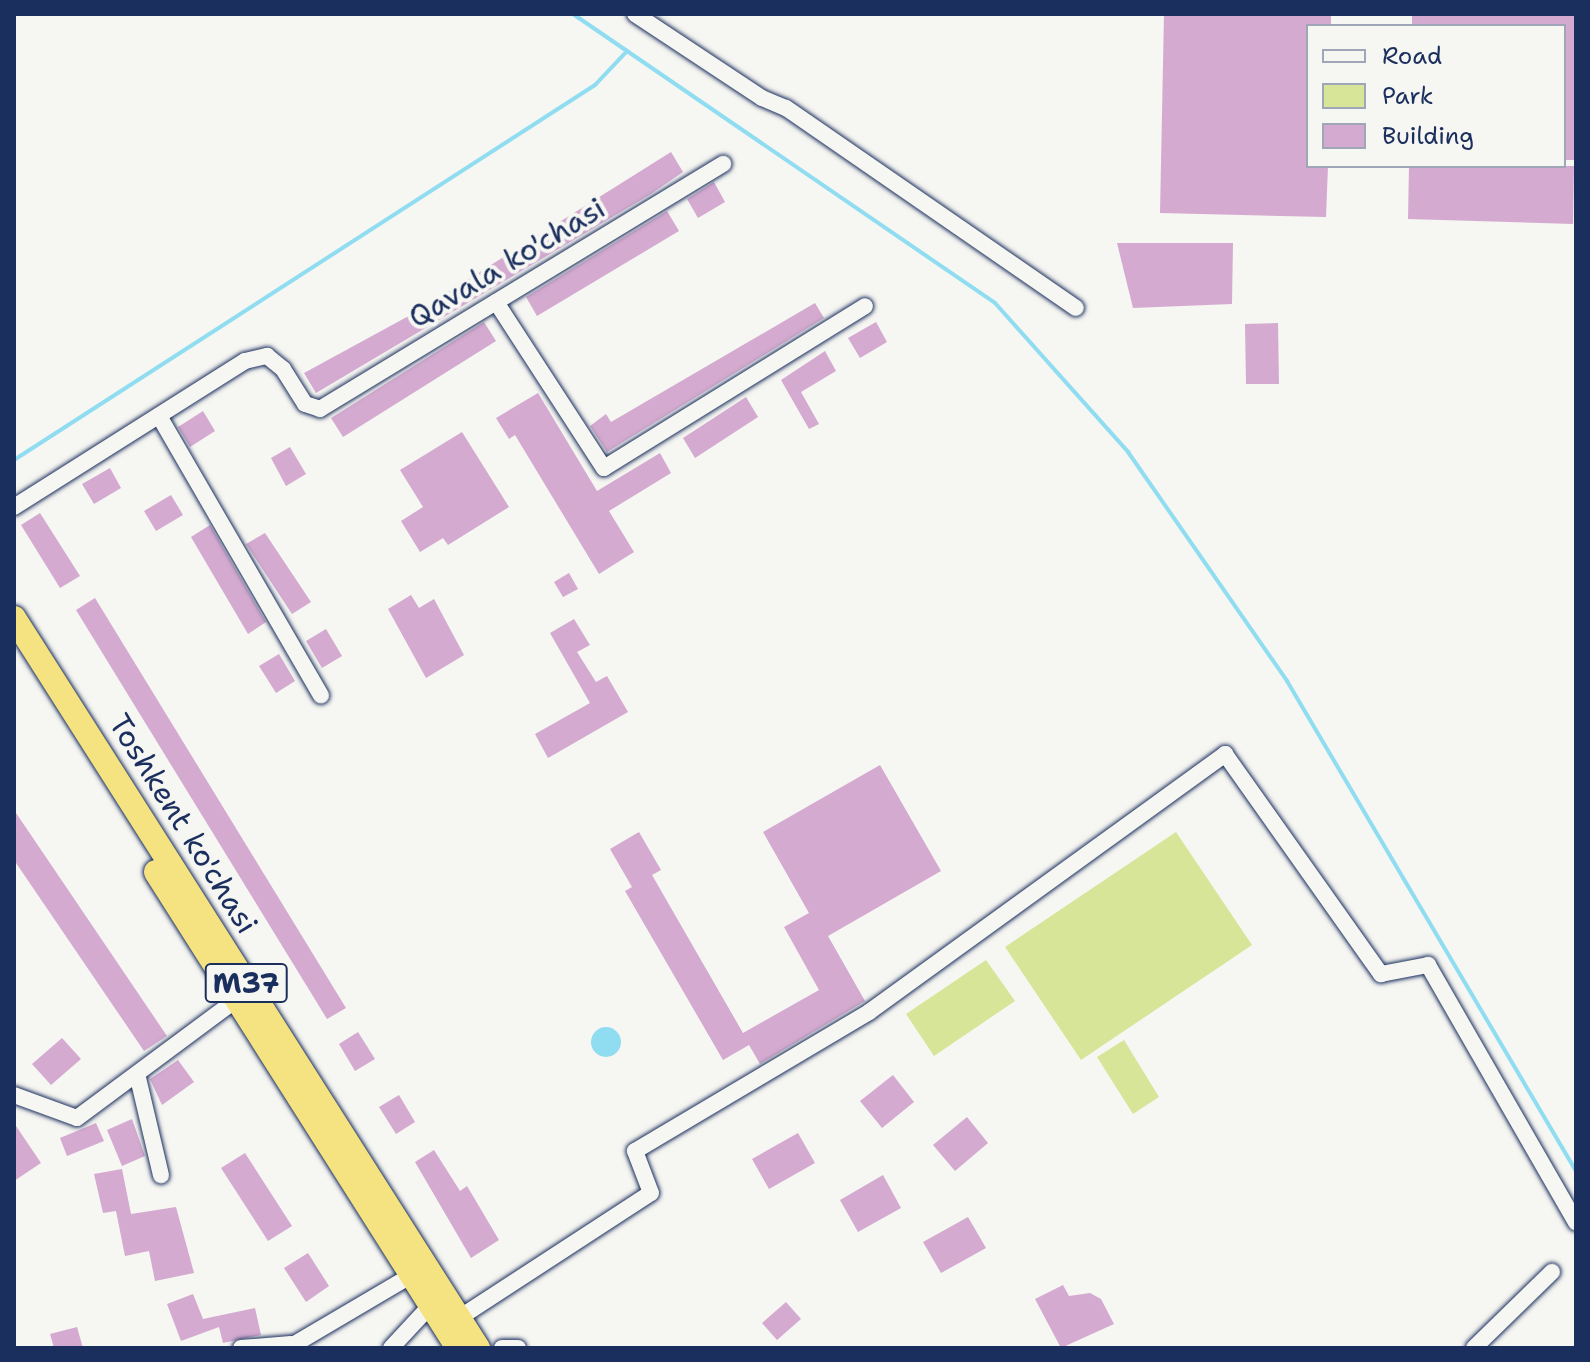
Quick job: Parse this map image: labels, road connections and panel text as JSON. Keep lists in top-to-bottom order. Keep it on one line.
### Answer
{"streets":{"highway":["Toshkent ko'chasi","M37"],"street":["Qavala ko'chasi"]},"legend":["Road","Park","Building"]}
